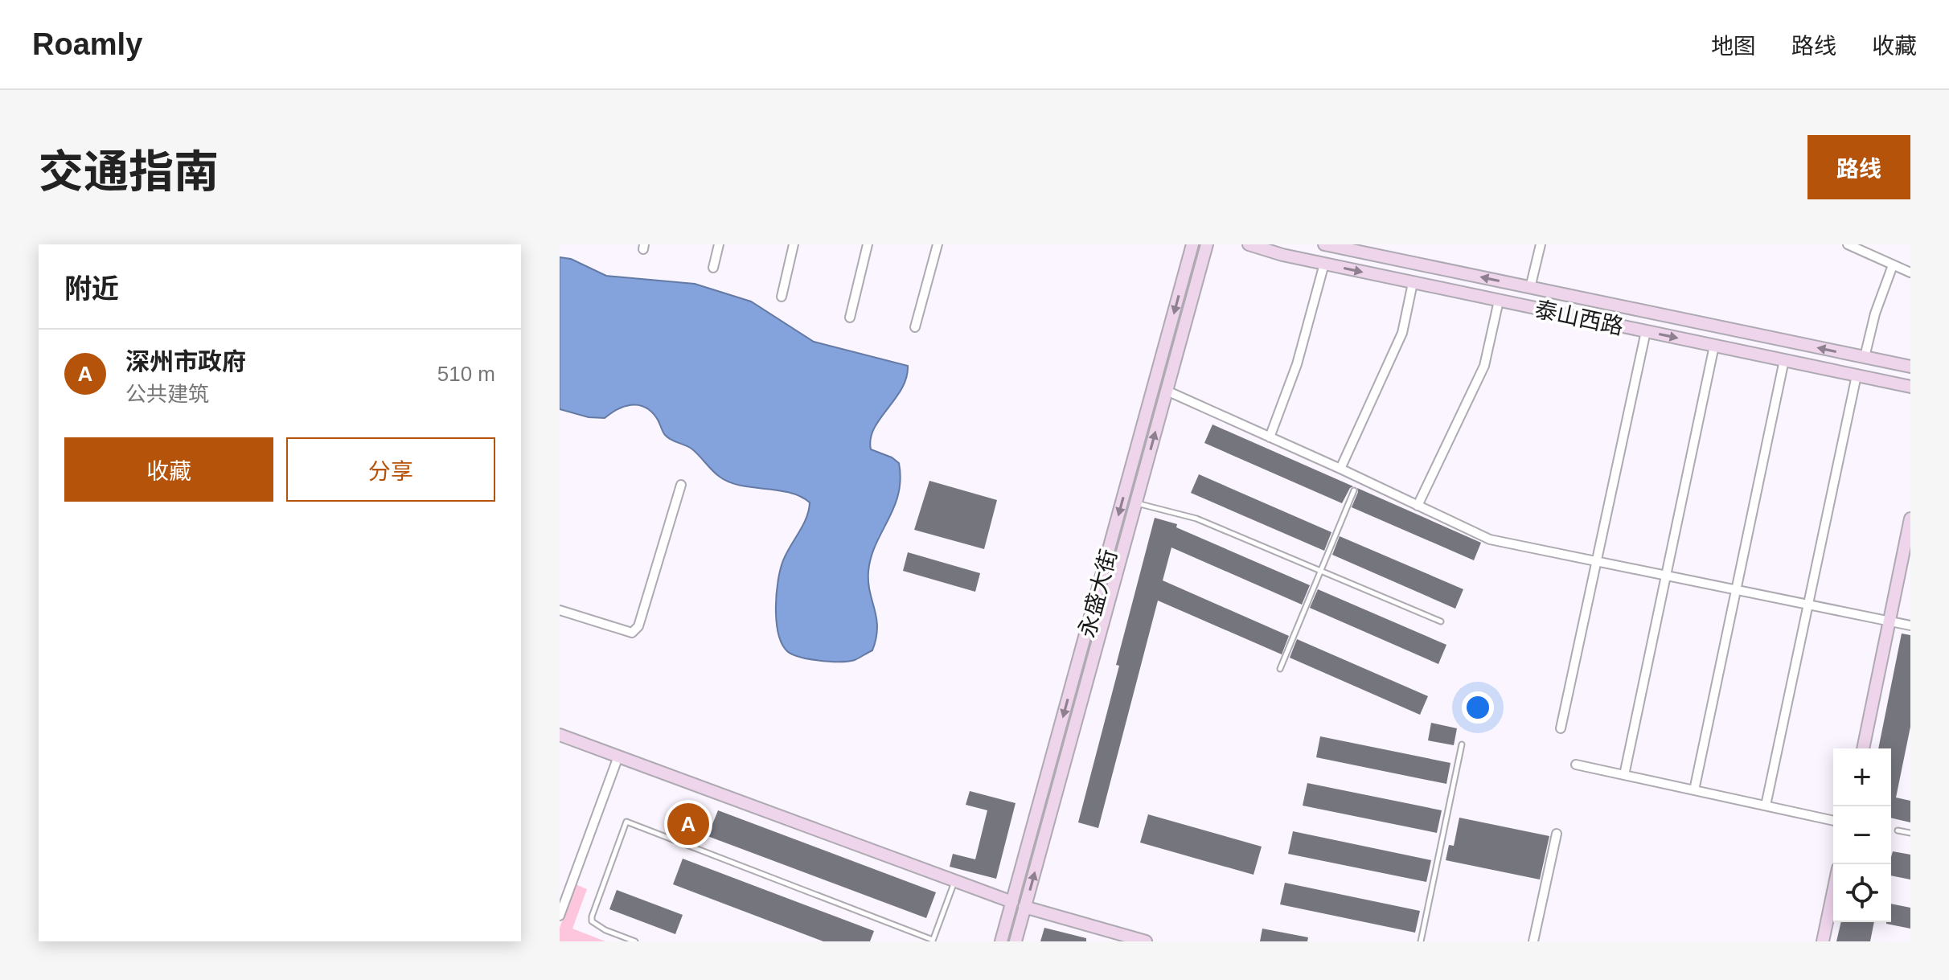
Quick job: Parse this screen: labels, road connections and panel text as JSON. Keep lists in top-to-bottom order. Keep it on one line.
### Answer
{"streets":{"main road":["泰山西路","永盛大街"]},"page":{"header":"Roamly","nav":["地图","路线","收藏"],"title":"交通指南","buttons":["路线",["收藏","分享"]],"heading":"附近","list":[{"mark":"A","name":"深州市政府","note":"公共建筑","value":"510 m"}],"map_buttons":["+","−"],"pins":"A"}}
